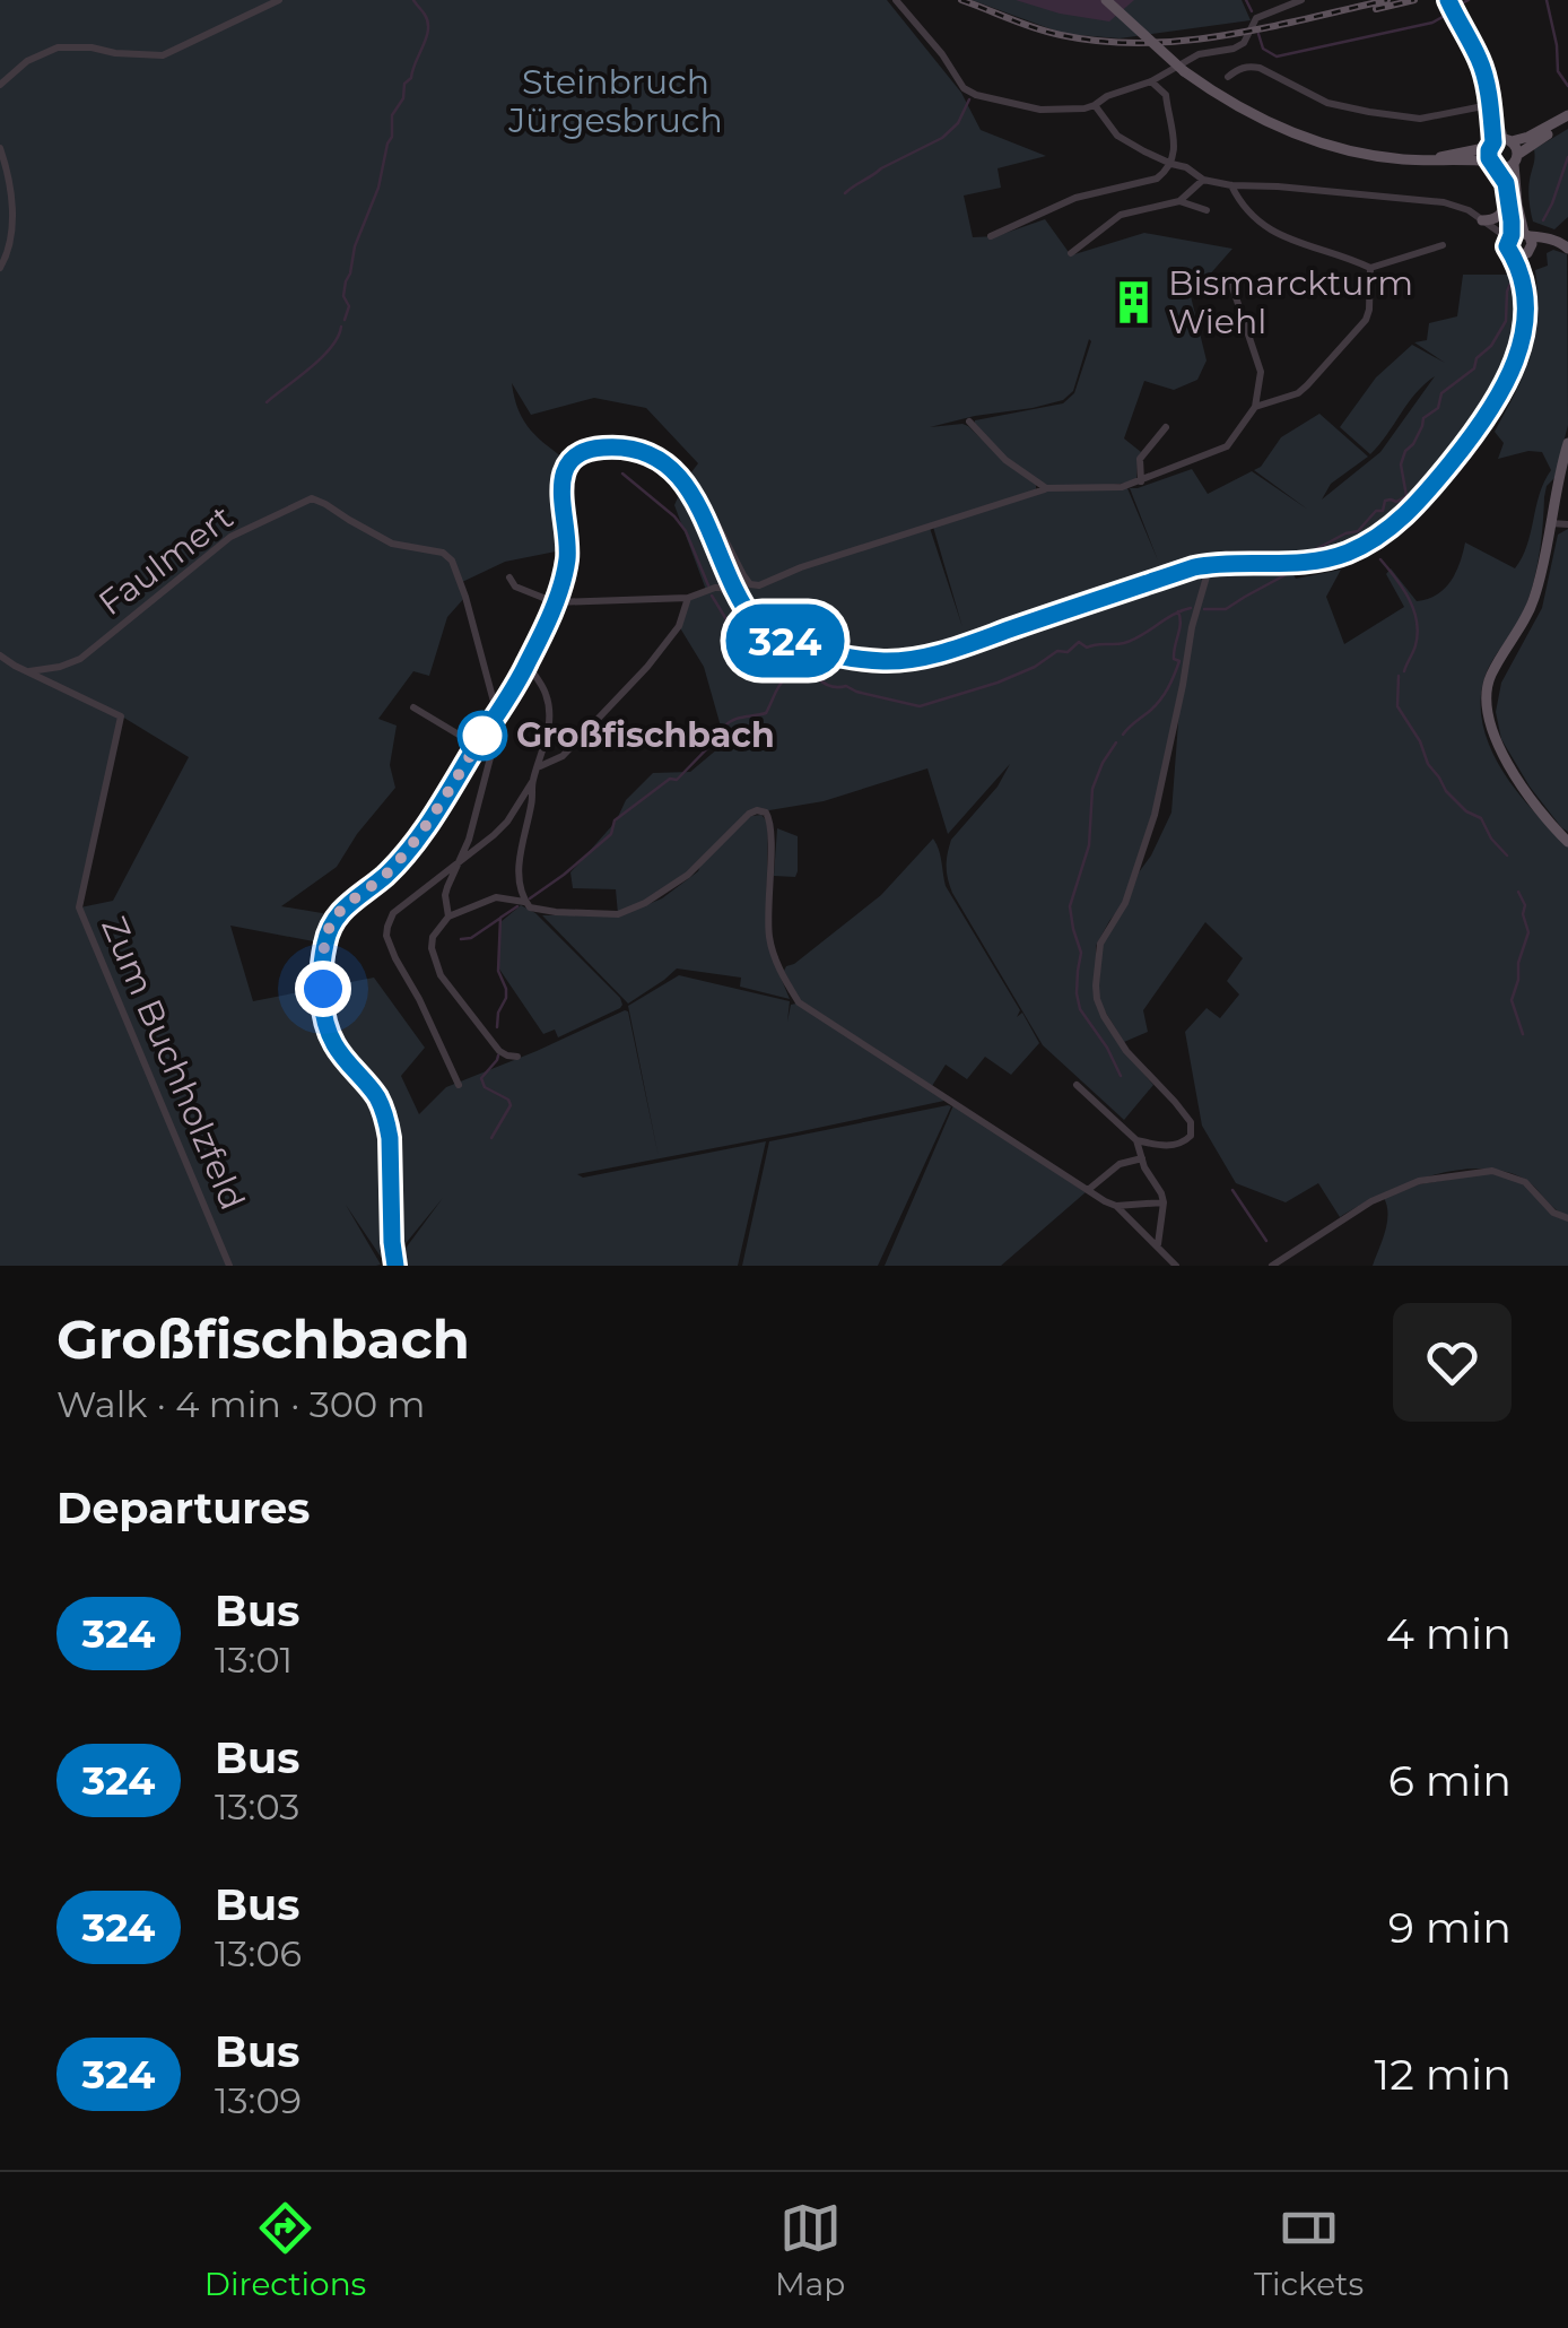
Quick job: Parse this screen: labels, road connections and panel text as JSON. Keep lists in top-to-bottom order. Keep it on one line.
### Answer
{"streets":{"street":["Faulmert","Zum Buchholzfeld"]},"crossings":[["Faulmert","Zum Buchholzfeld"]],"parks":["Steinbruch Jürgesbruch"],"places":{"building":["Bismarckturm Wiehl"],"other":["Großfischbach"]},"lines":["bus line 324"],"page":{"on_map":"324","heading":[["Großfischbach","Walk · 4 min · 300 m"],"Departures"],"list":[{"mark":"324","name":"Bus","note":"13:01","value":"4 min"},{"mark":"324","name":"Bus","note":"13:03","value":"6 min"},{"mark":"324","name":"Bus","note":"13:06","value":"9 min"},{"mark":"324","name":"Bus","note":"13:09","value":"12 min"}],"tabs":["Directions","Map","Tickets"]}}
